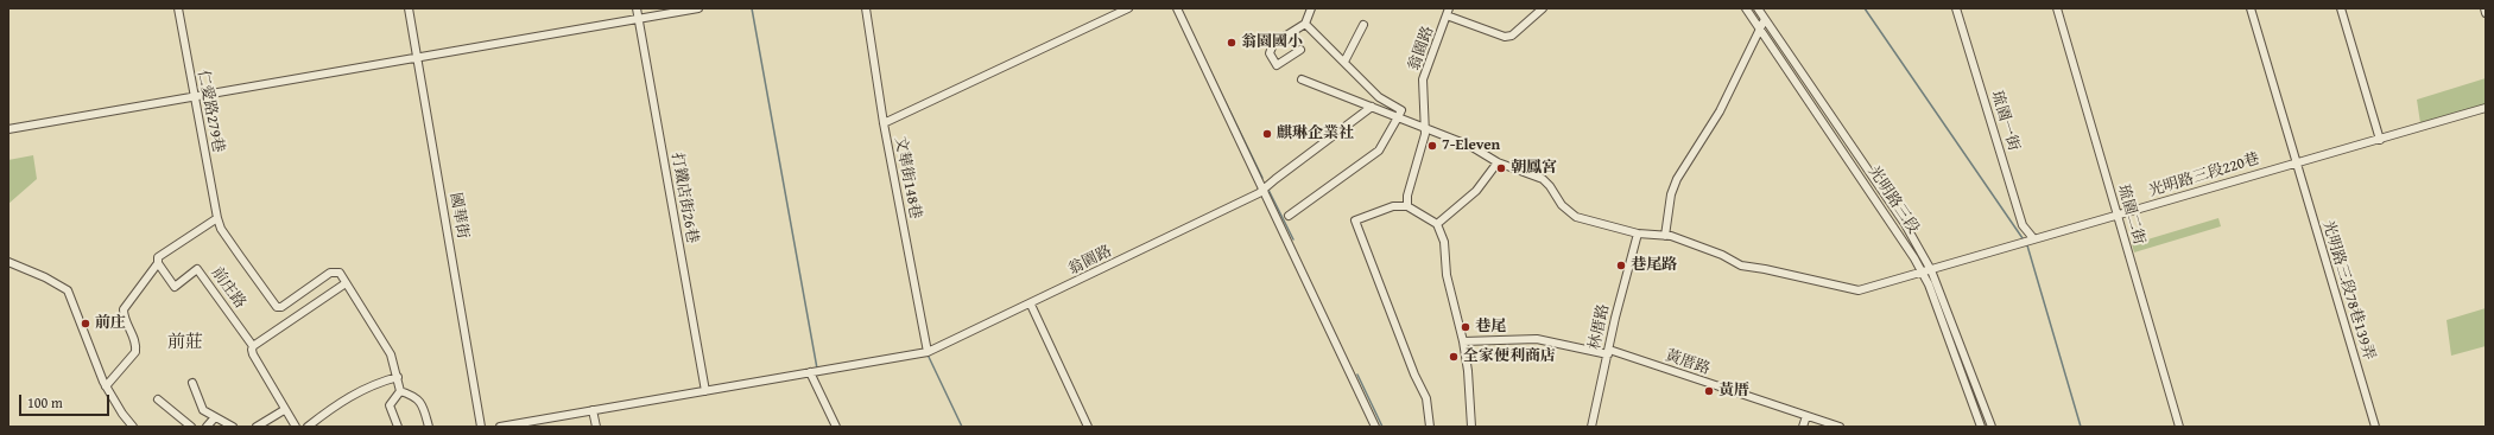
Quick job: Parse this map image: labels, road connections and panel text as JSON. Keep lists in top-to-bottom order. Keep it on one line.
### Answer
{"streets":{"street":["翁園路","仁愛路279巷","琉園一街","光明路三段220巷","文華街148巷","打鐵店街26巷","光明路三段","琉園二街","國華街","前庄路","光明路三段78巷139弄","林厝路","黃厝路"]},"crossings":[["翁園路","文華街148巷"],["翁園路","打鐵店街26巷"],["琉園一街","光明路三段220巷"],["光明路三段220巷","光明路三段"],["光明路三段220巷","琉園二街"],["光明路三段220巷","光明路三段78巷139弄"],["林厝路","黃厝路"]],"districts":["前莊"],"places":["翁園國小","麒琳企業社","7-Eleven","朝鳳宮","巷尾路","前庄","巷尾","全家便利商店","黃厝"],"scale_bar":"100 m"}
